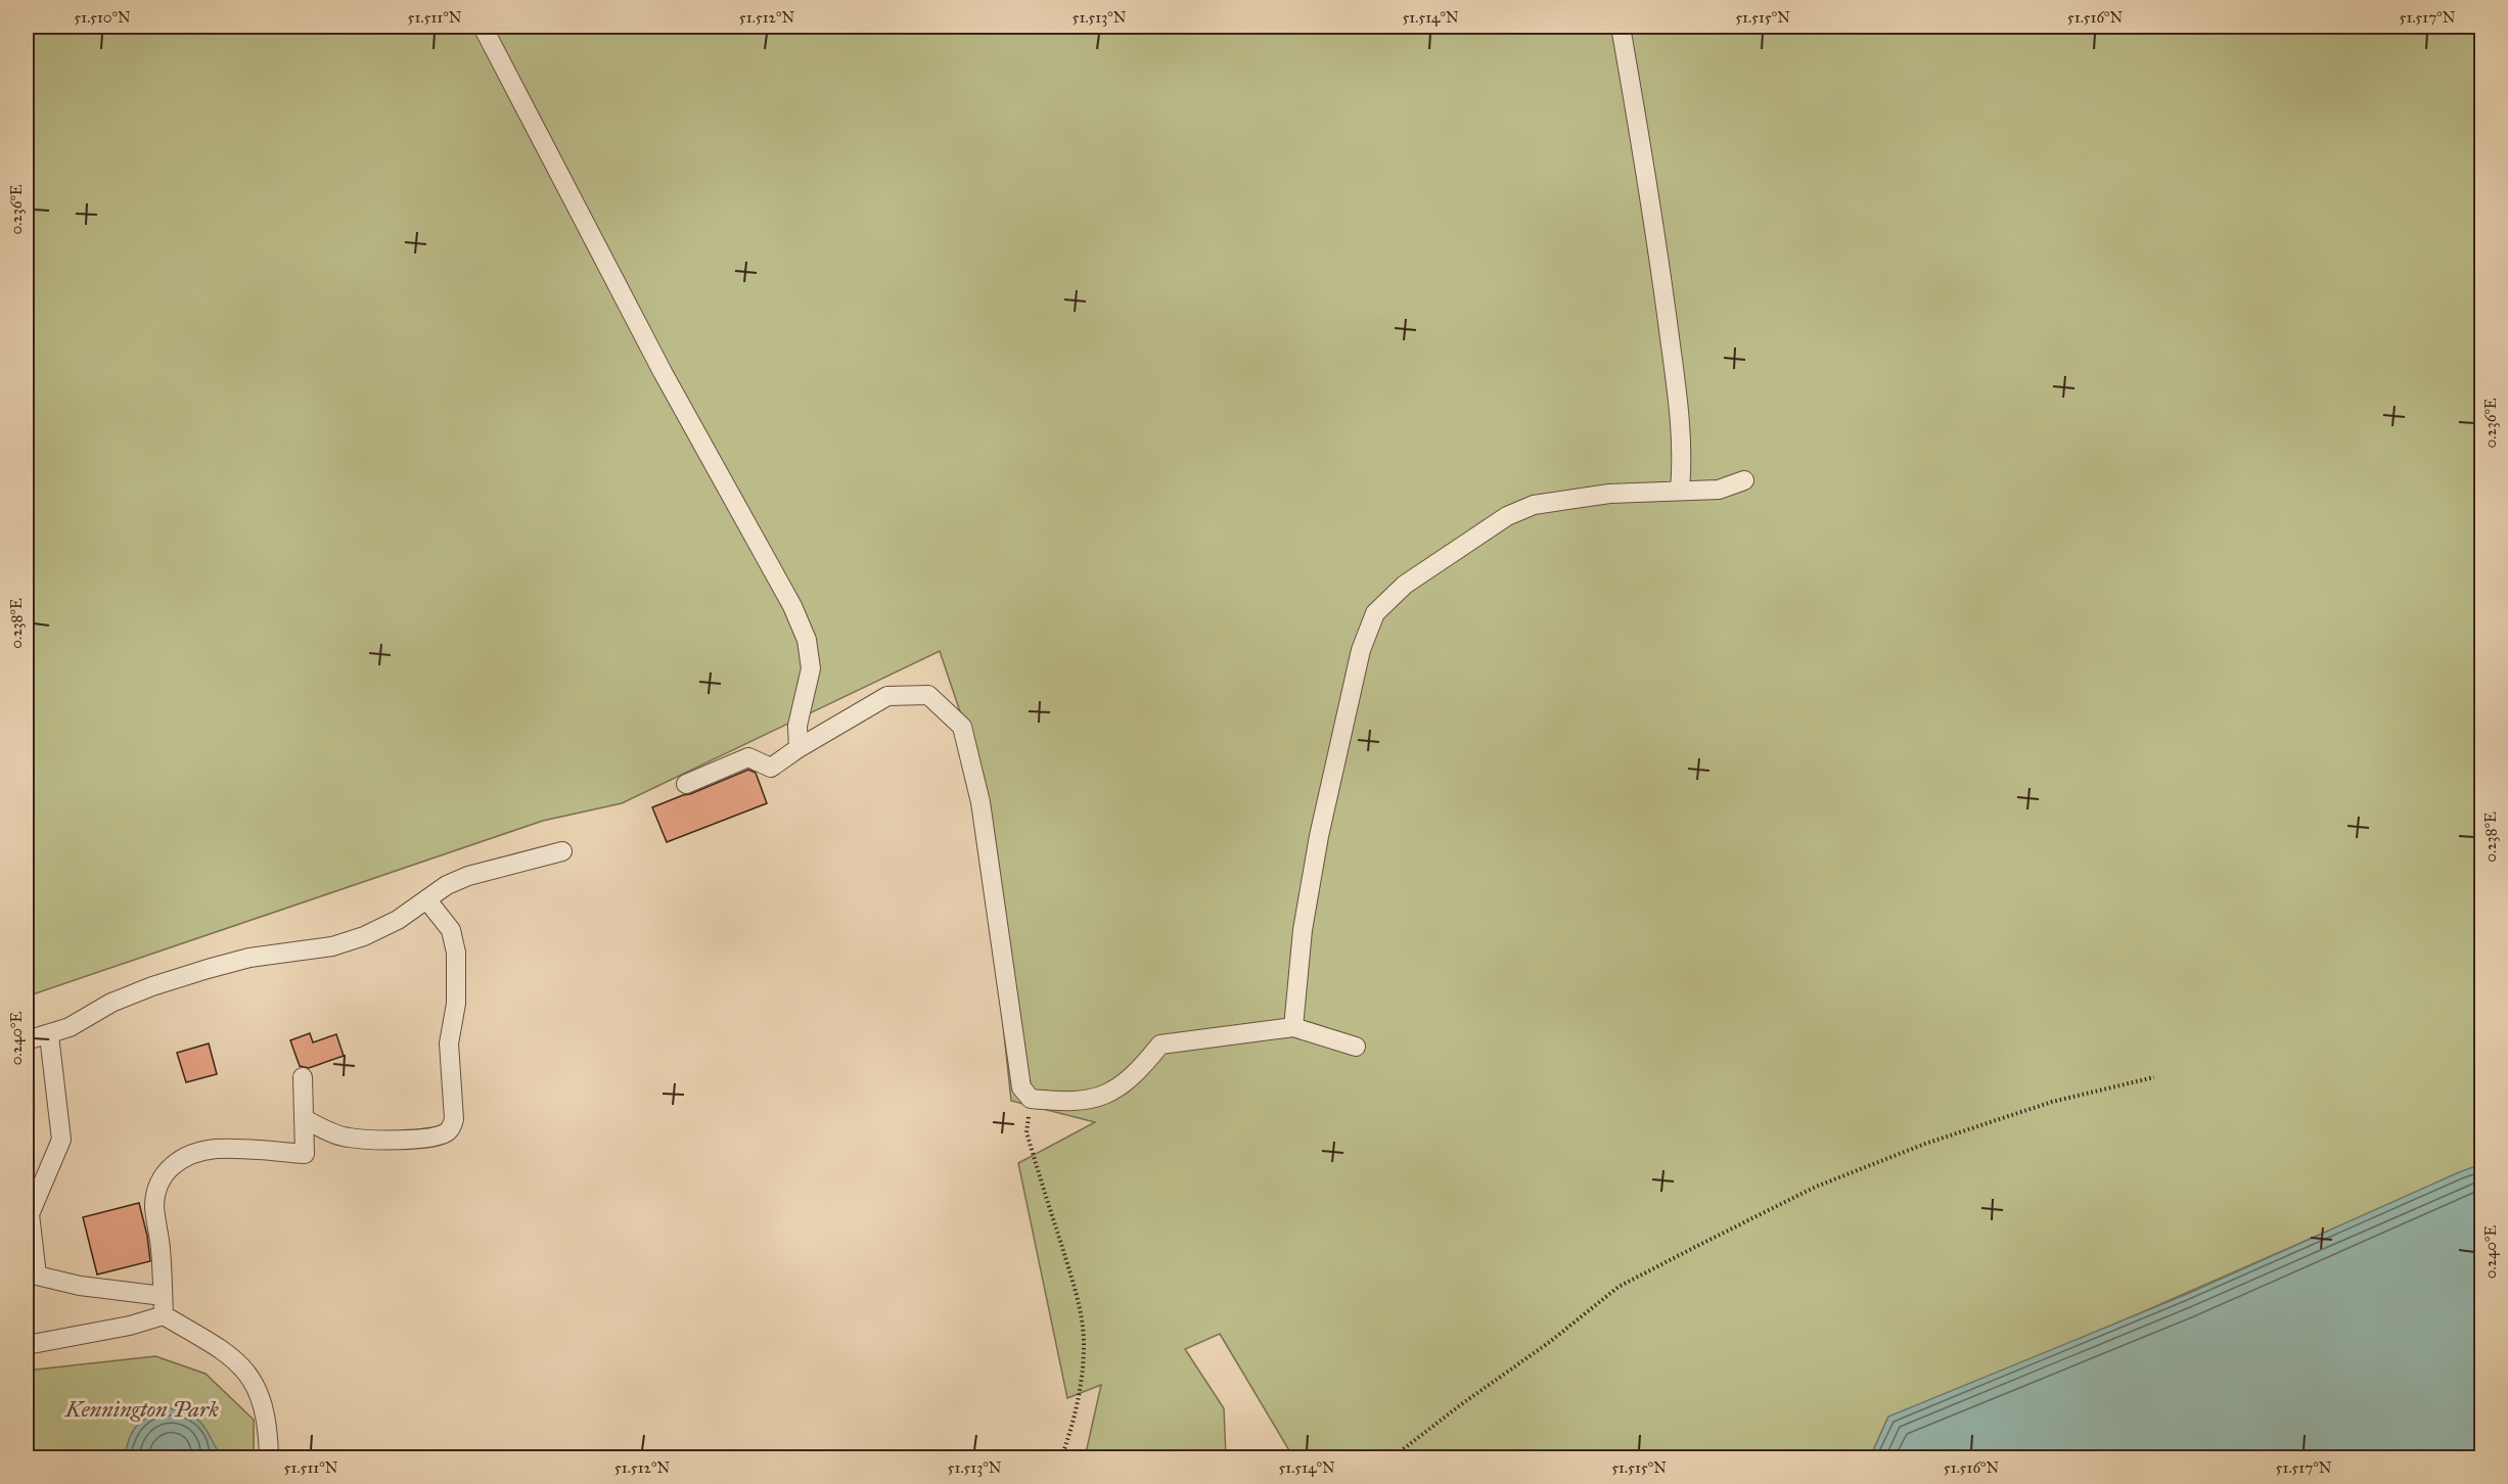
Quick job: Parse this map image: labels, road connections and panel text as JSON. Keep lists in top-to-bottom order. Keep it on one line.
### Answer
{"parks":["Kennington Park"],"coordinates":["51.510°N","51.511°N","51.512°N","51.513°N","51.514°N","51.515°N","51.516°N","51.517°N","0.236°E","0.238°E","0.240°E"]}
